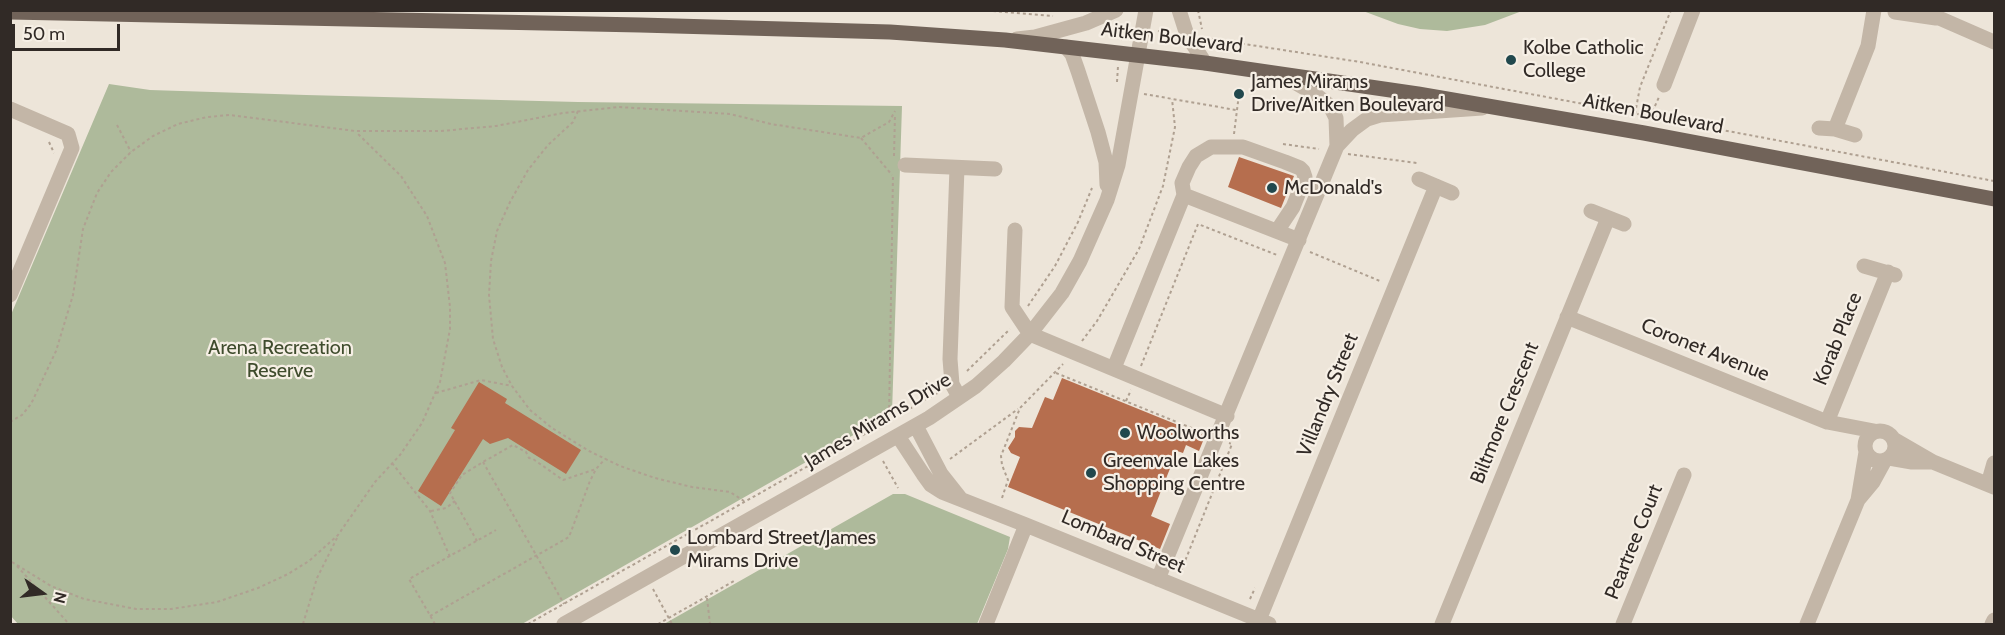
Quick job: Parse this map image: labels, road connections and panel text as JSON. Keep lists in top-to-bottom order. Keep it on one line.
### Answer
{"streets":{"main road":["Aitken Boulevard"],"street":["Korab Place","Coronet Avenue","Villandry Street","Biltmore Crescent","James Mirams Drive","Lombard Street","Peartree Court"]},"crossings":[["Aitken Boulevard","James Mirams Drive"],["Korab Place","Coronet Avenue"],["Coronet Avenue","Biltmore Crescent"],["Villandry Street","Lombard Street"],["James Mirams Drive","Lombard Street"]],"parks":["Arena Recreation Reserve"],"places":["Kolbe Catholic College","James Mirams Drive/Aitken Boulevard","McDonald's","Woolworths","Greenvale Lakes Shopping Centre","Lombard Street/James Mirams Drive"],"scale_bar":"50 m","north":"right"}
